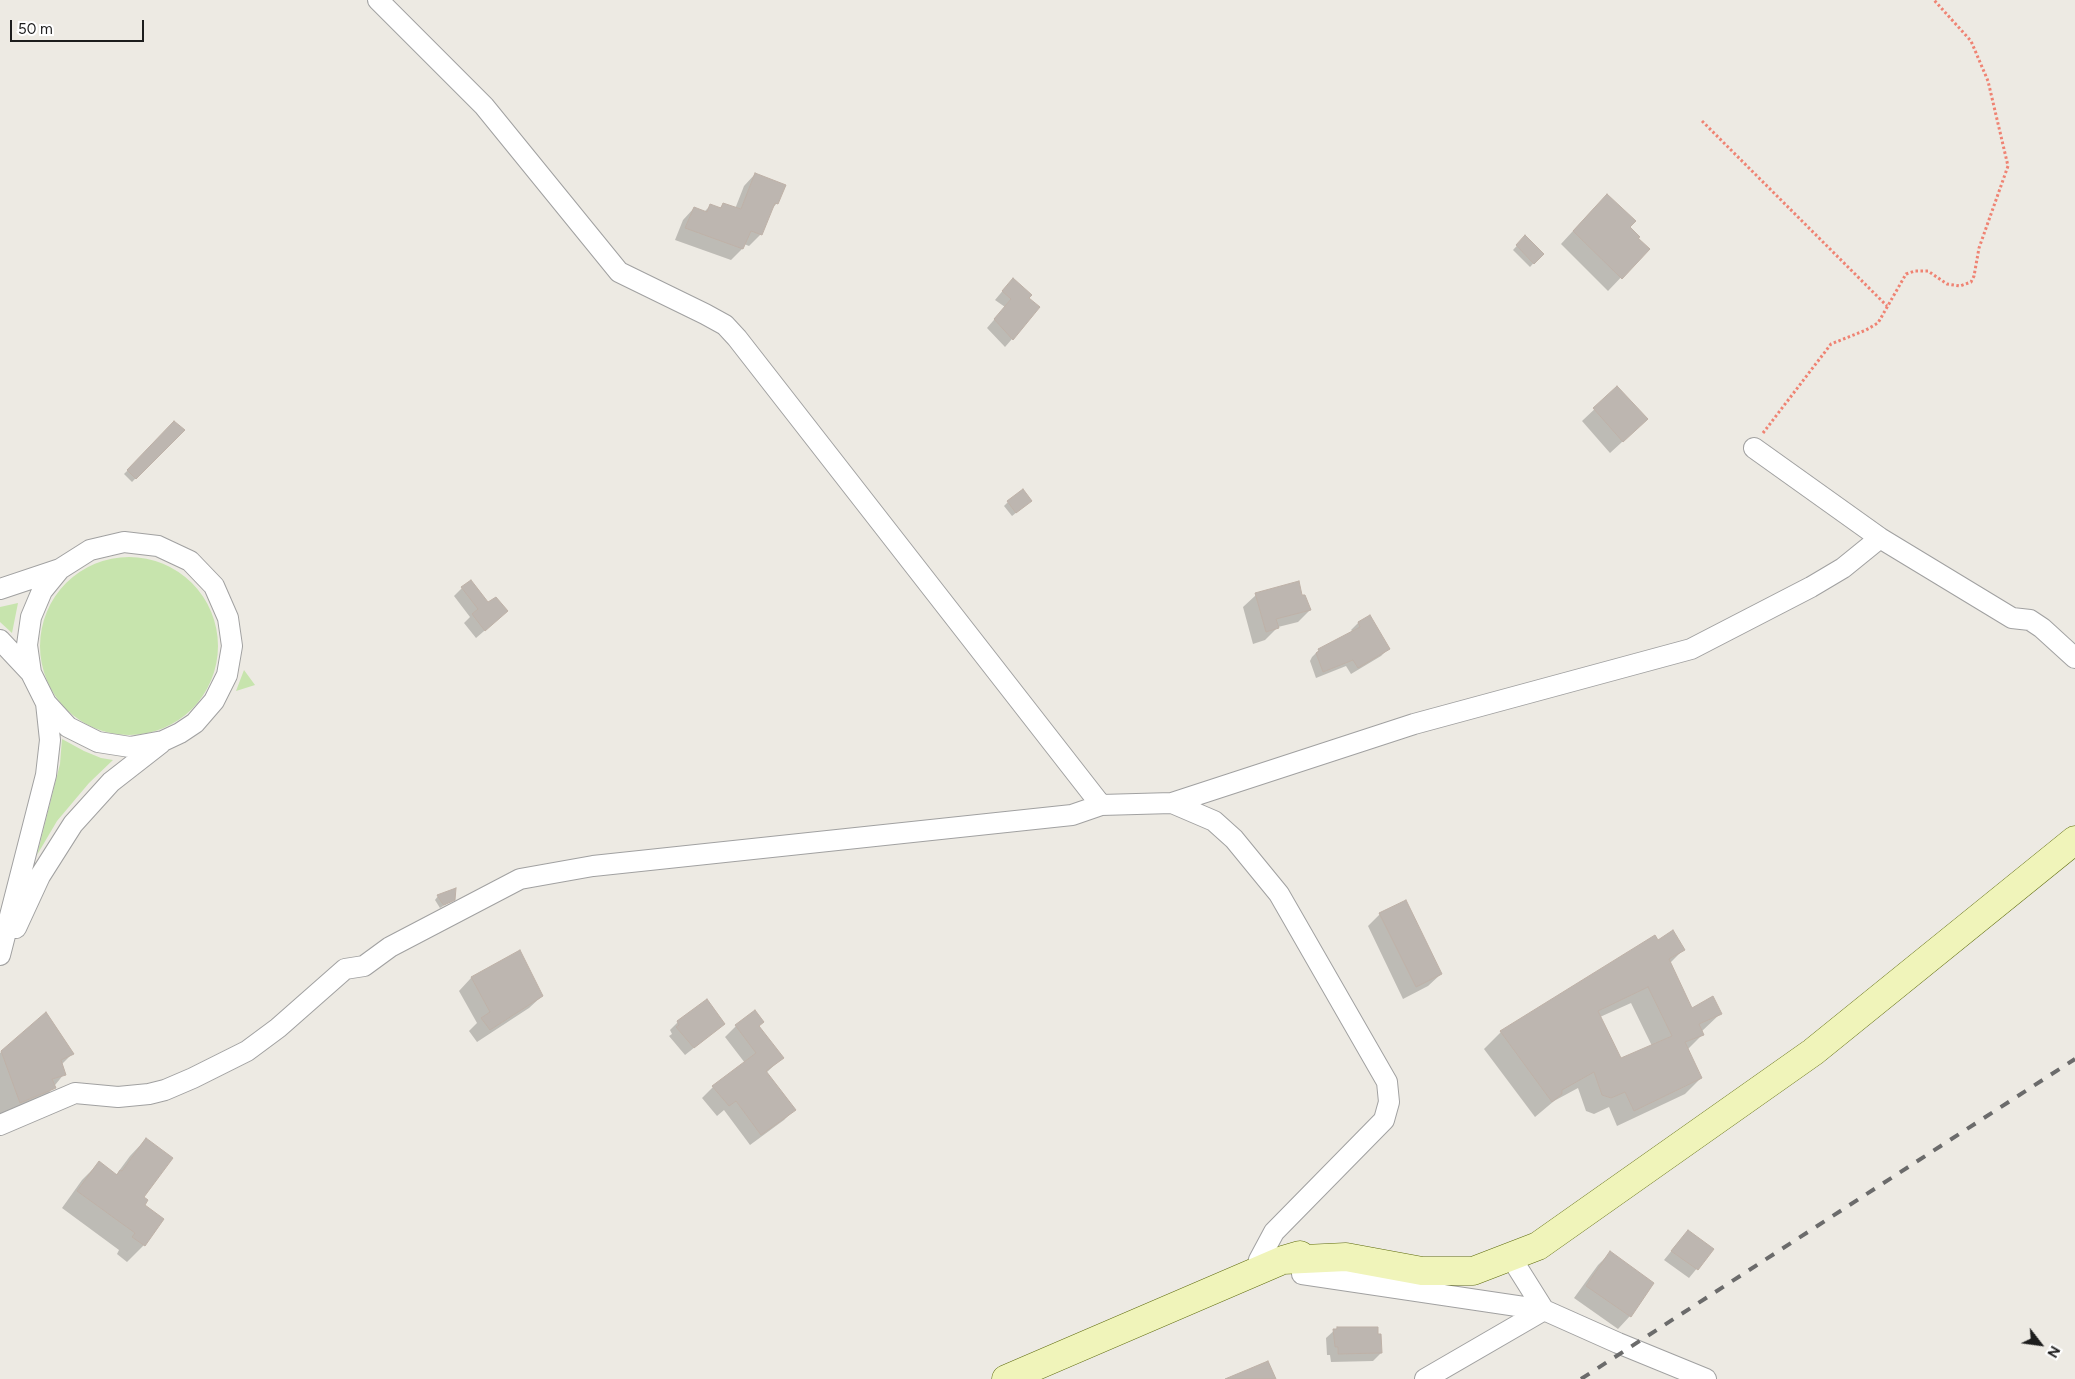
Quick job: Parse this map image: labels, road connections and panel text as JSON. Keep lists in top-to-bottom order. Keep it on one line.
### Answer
{"scale_bar":"50 m","north":"bottom right"}
